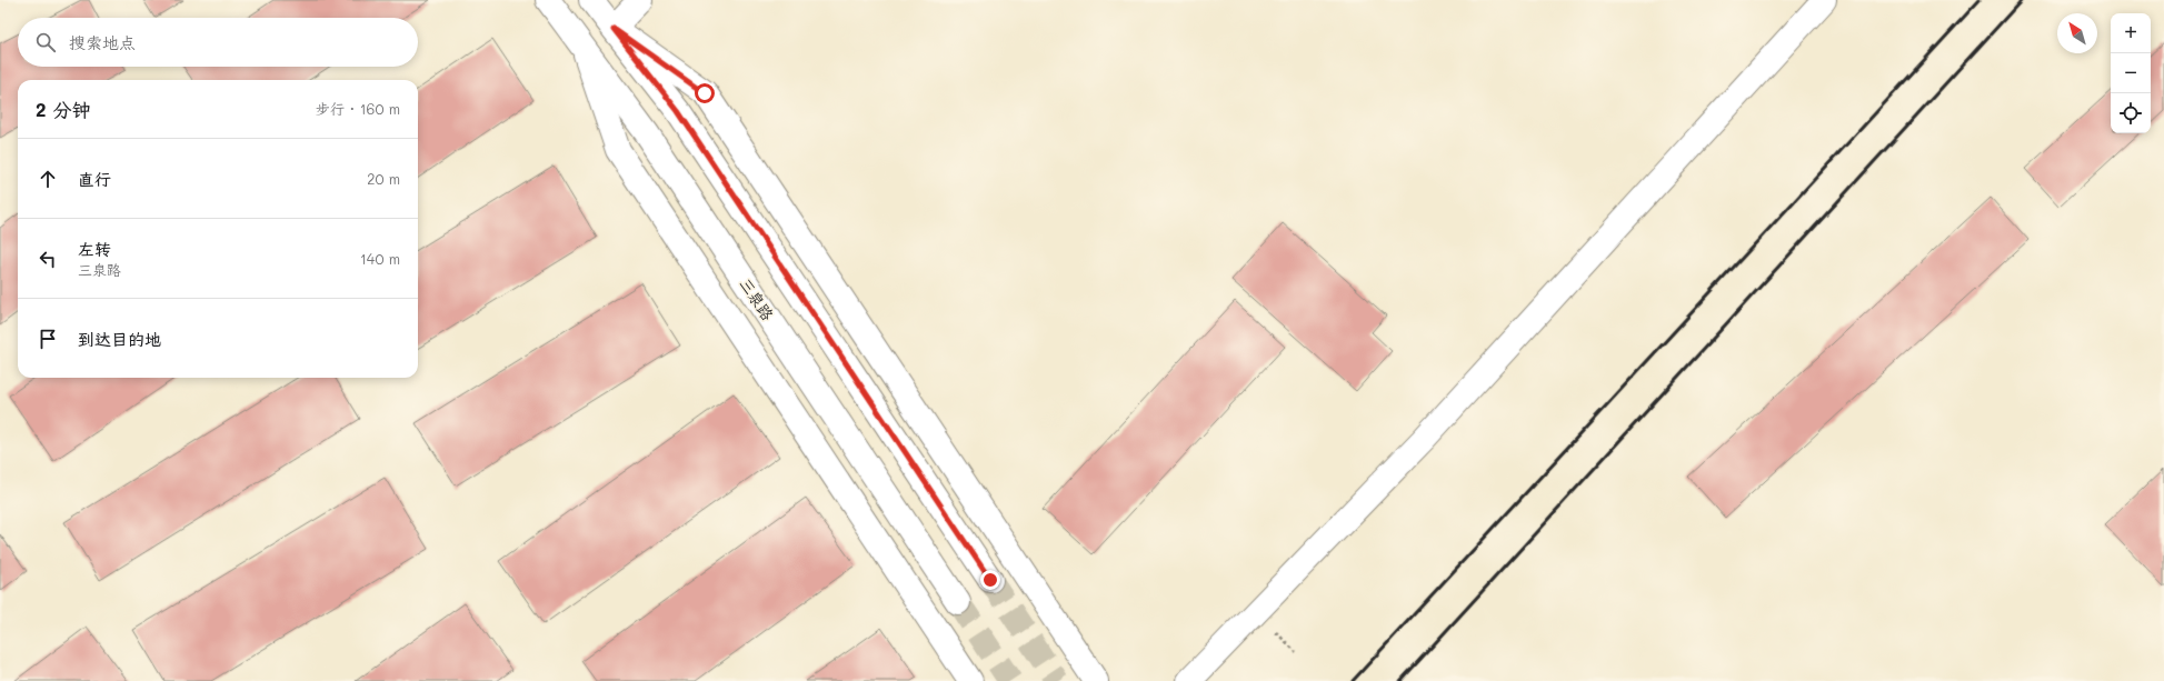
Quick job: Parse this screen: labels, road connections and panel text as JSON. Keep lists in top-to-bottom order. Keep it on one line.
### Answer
{"streets":{"street":["三泉路"]},"north":"top left","page":{"map_buttons":["+","−"],"search":"搜索地点","heading":["2 分钟","步行 · 160 m"],"list":[["直行","20 m"],["左转","三泉路","140 m"],"到达目的地"]}}
